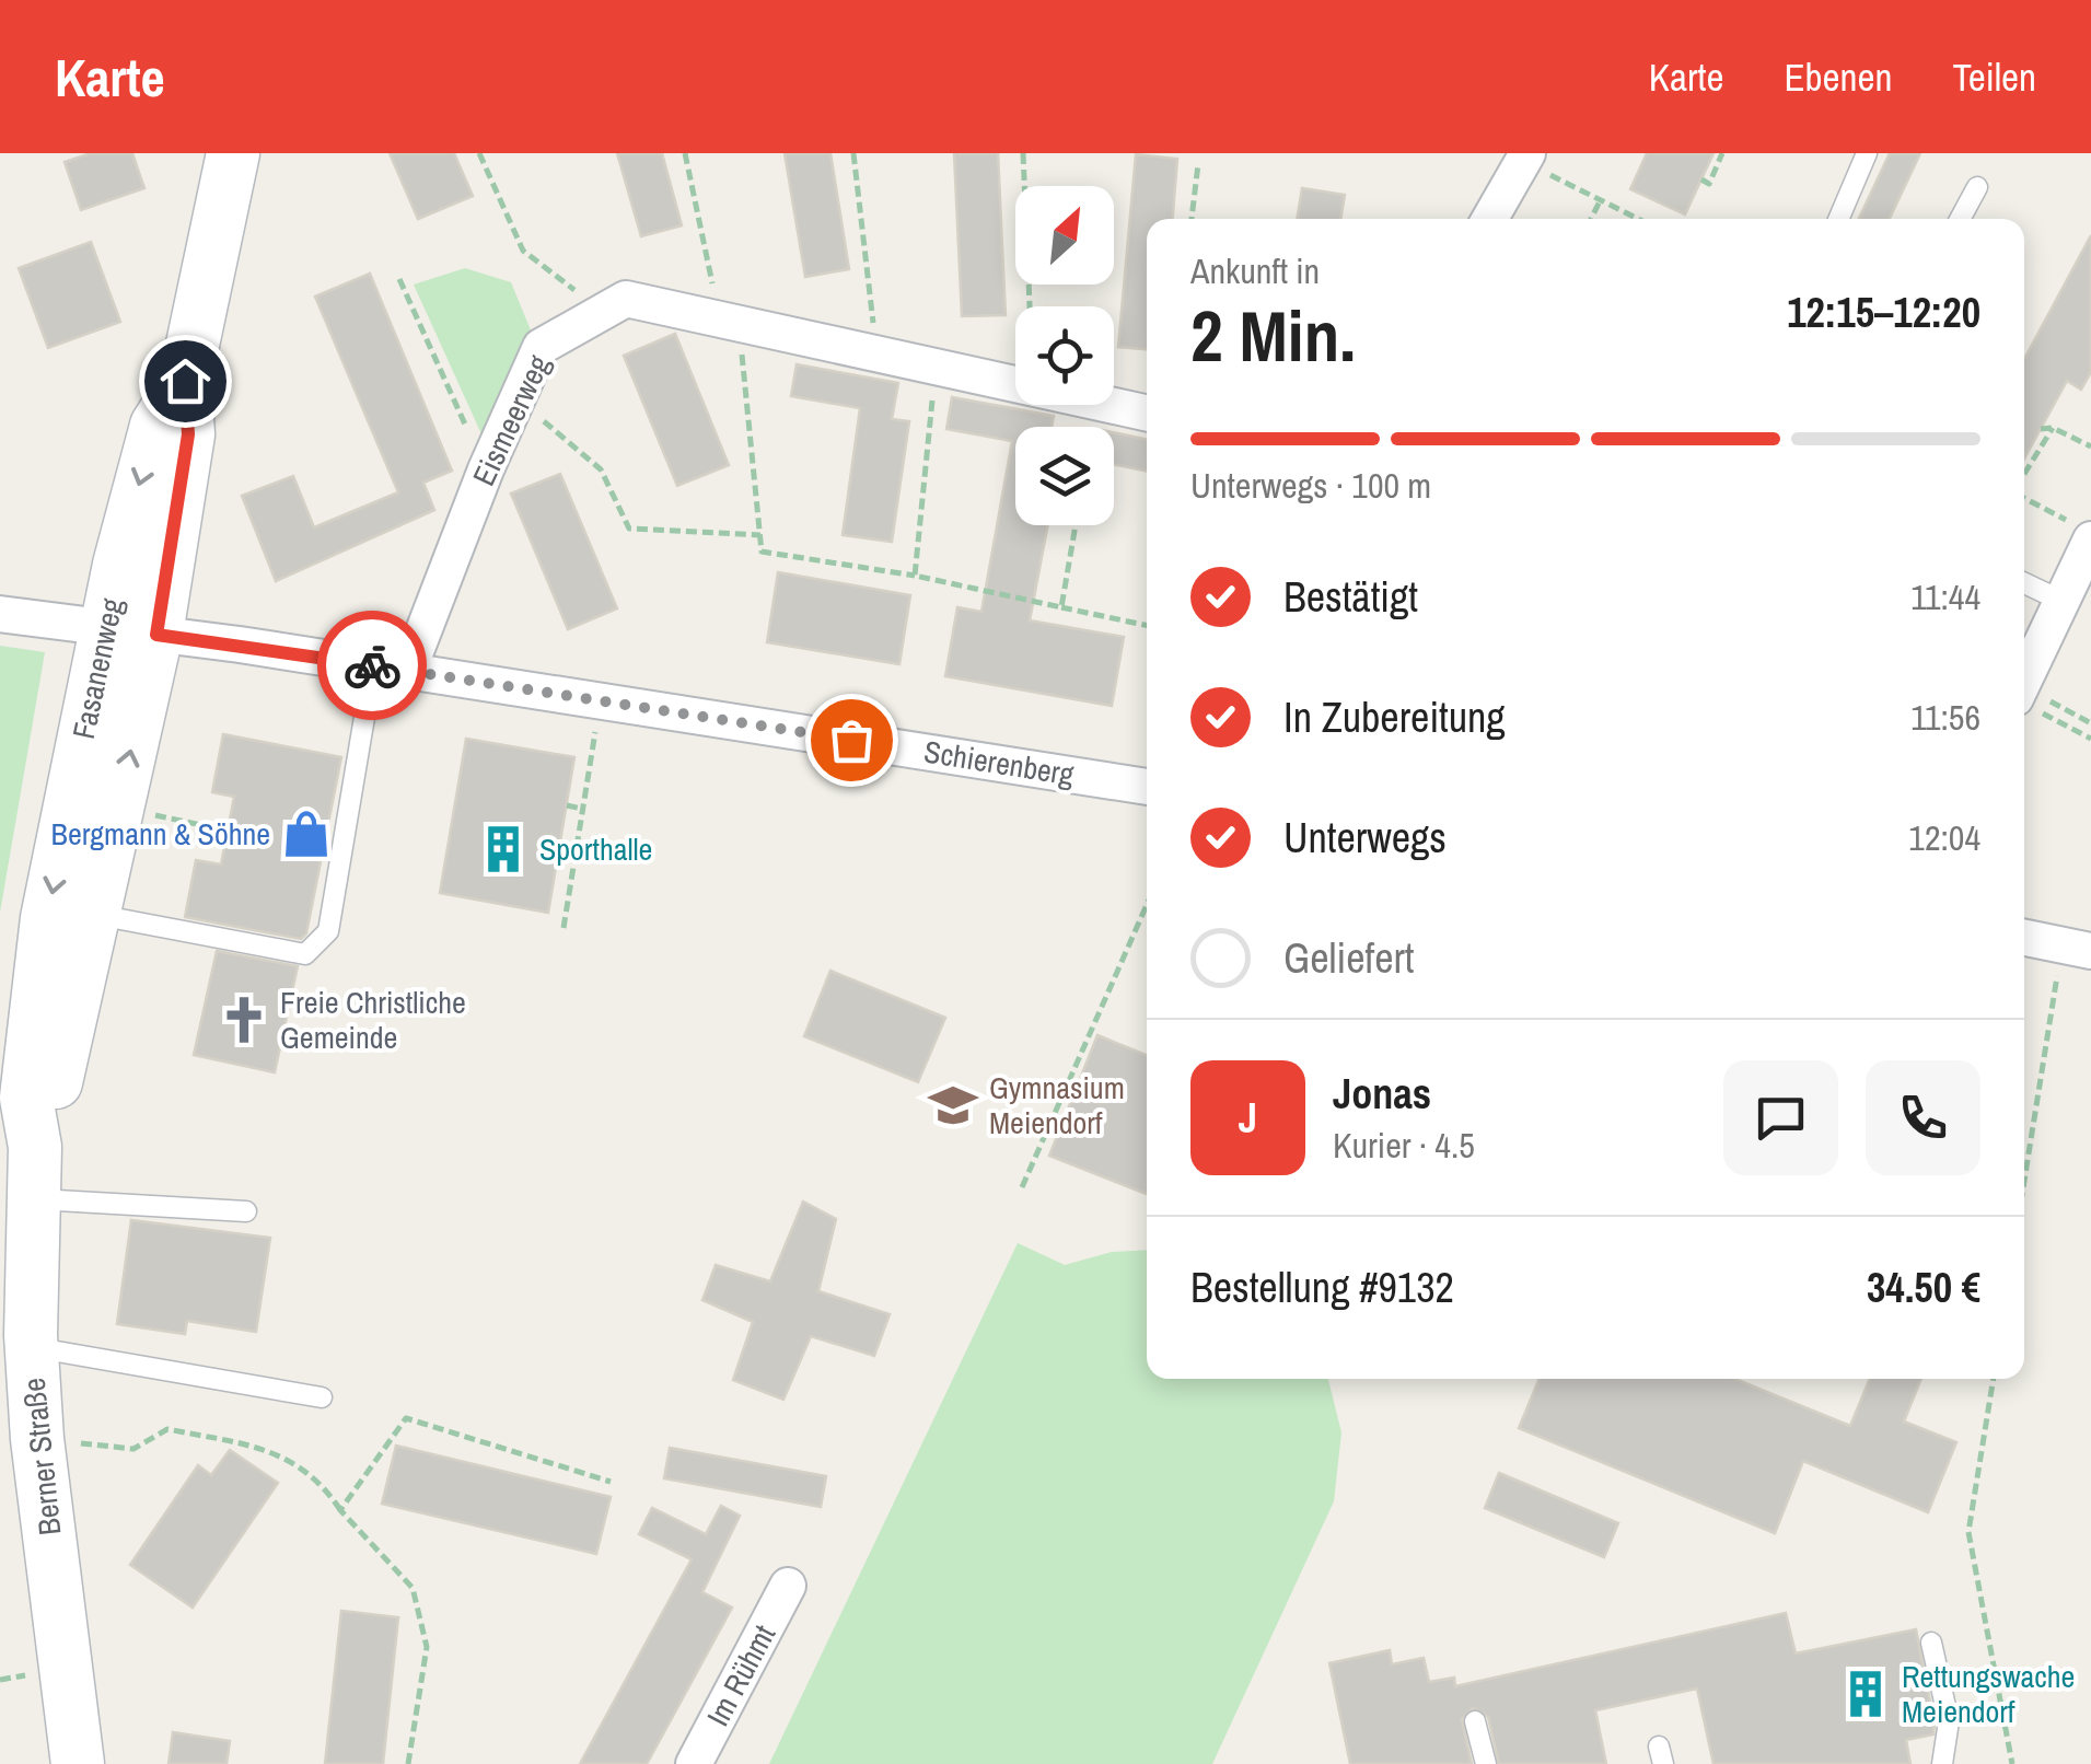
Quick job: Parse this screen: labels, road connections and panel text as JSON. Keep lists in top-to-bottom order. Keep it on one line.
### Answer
{"streets":{"main road":["Fasanenweg","Berner Straße"],"street":["Eismeerweg","Schierenberg","Im Rühmt"]},"crossings":[["Eismeerweg","Schierenberg"],["Fasanenweg","Schierenberg"],["Fasanenweg","Berner Straße"]],"places":{"shop":["Bergmann & Söhne"],"building":["Sporthalle","Rettungswache Meiendorf"],"church":["Freie Christliche Gemeinde"],"school or university":["Gymnasium Meiendorf"]},"north":"top right","page":{"header":"Karte","nav":["Karte","Ebenen","Teilen"],"heading":["2 Min.","Ankunft in","12:15–12:20"],"panel":["Jonas","Kurier · 4.5","Bestellung #9132","34.50 €"],"bar":"Unterwegs · 100 m","list":[["Bestätigt","11:44"],["In Zubereitung","11:56"],["Unterwegs","12:04"],"Geliefert"],"round":"J"}}
